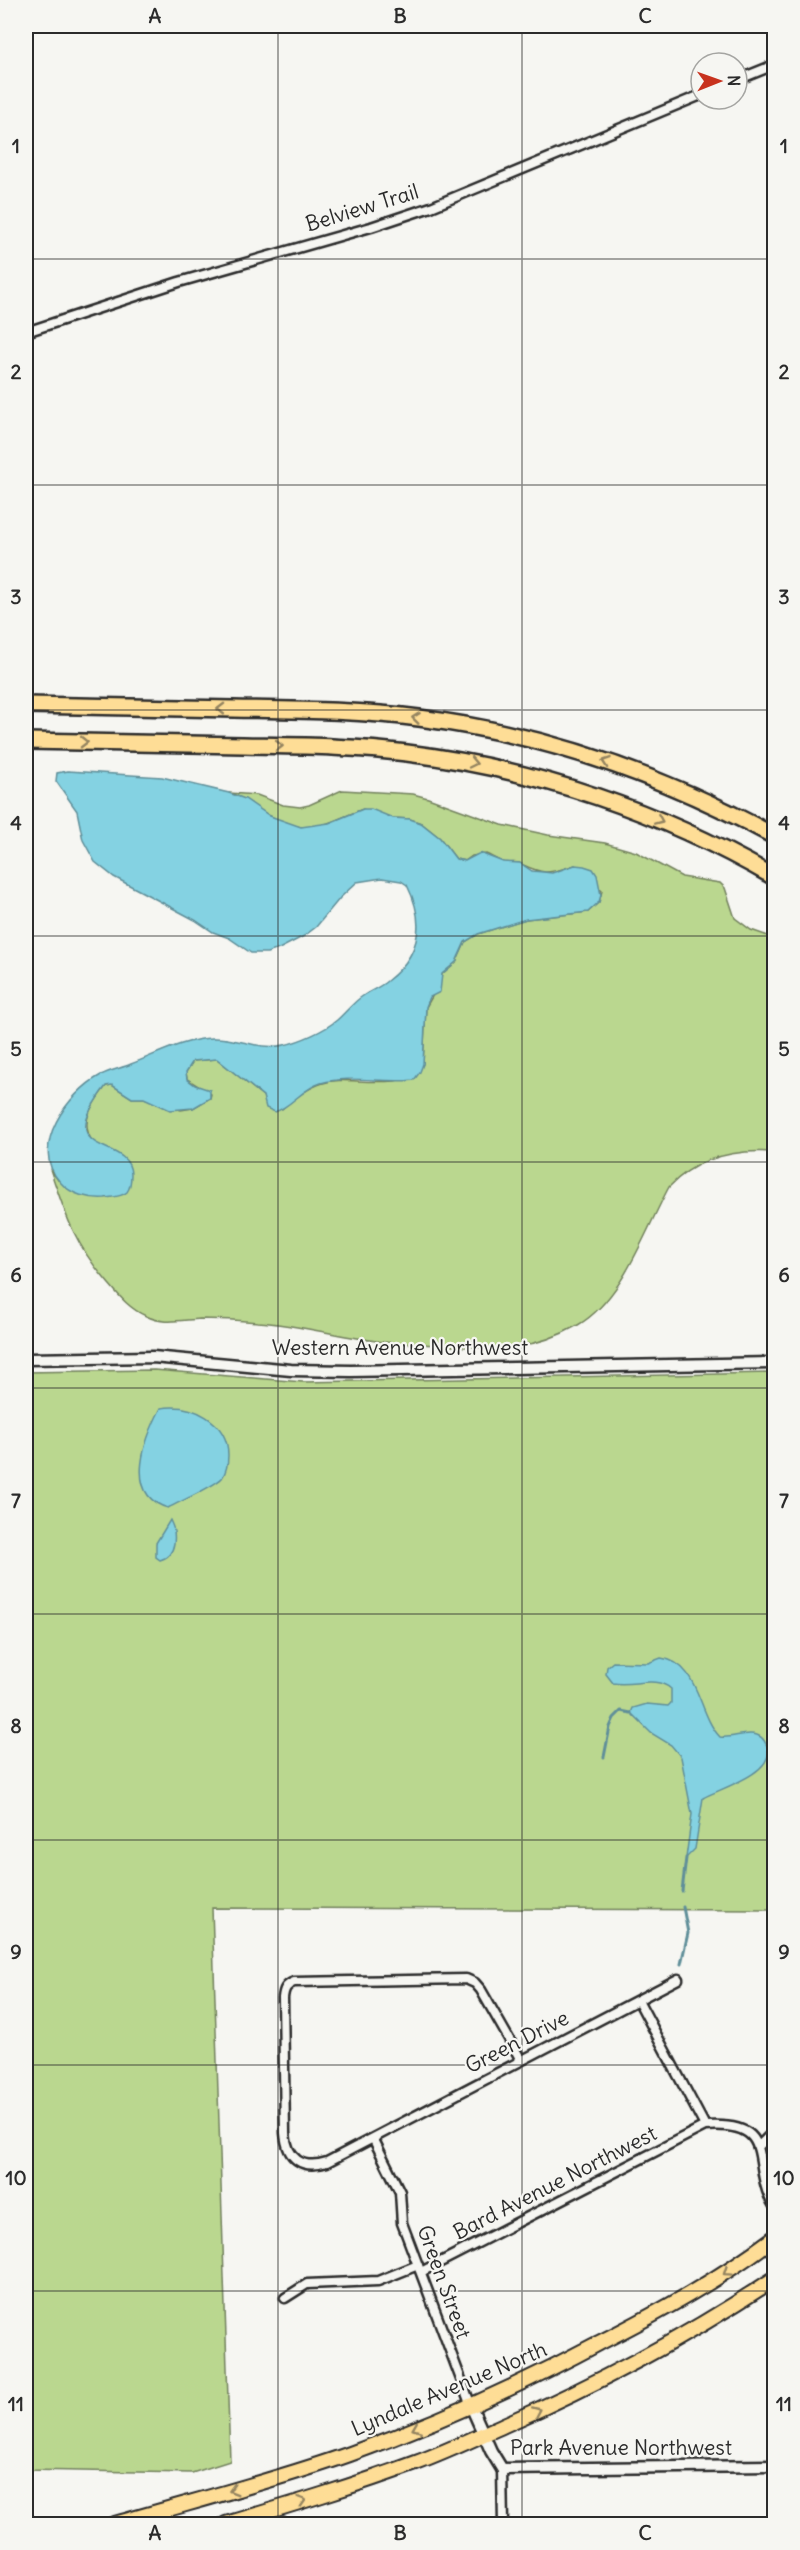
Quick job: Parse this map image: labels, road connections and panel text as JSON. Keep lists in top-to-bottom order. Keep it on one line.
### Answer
{"streets":{"highway":["Lyndale Avenue North"],"street":["Belview Trail","Western Avenue Northwest","Green Drive","Bard Avenue Northwest","Green Street","Park Avenue Northwest"]},"crossings":[["Green Drive","Green Street"],["Bard Avenue Northwest","Green Street"],["Green Street","Lyndale Avenue North"],["Green Street","Park Avenue Northwest"],["Lyndale Avenue North","Park Avenue Northwest"]],"north":"right","grid":{"columns":["A","B","C"],"rows":["1","2","3","4","5","6","7","8","9","10","11"]}}
